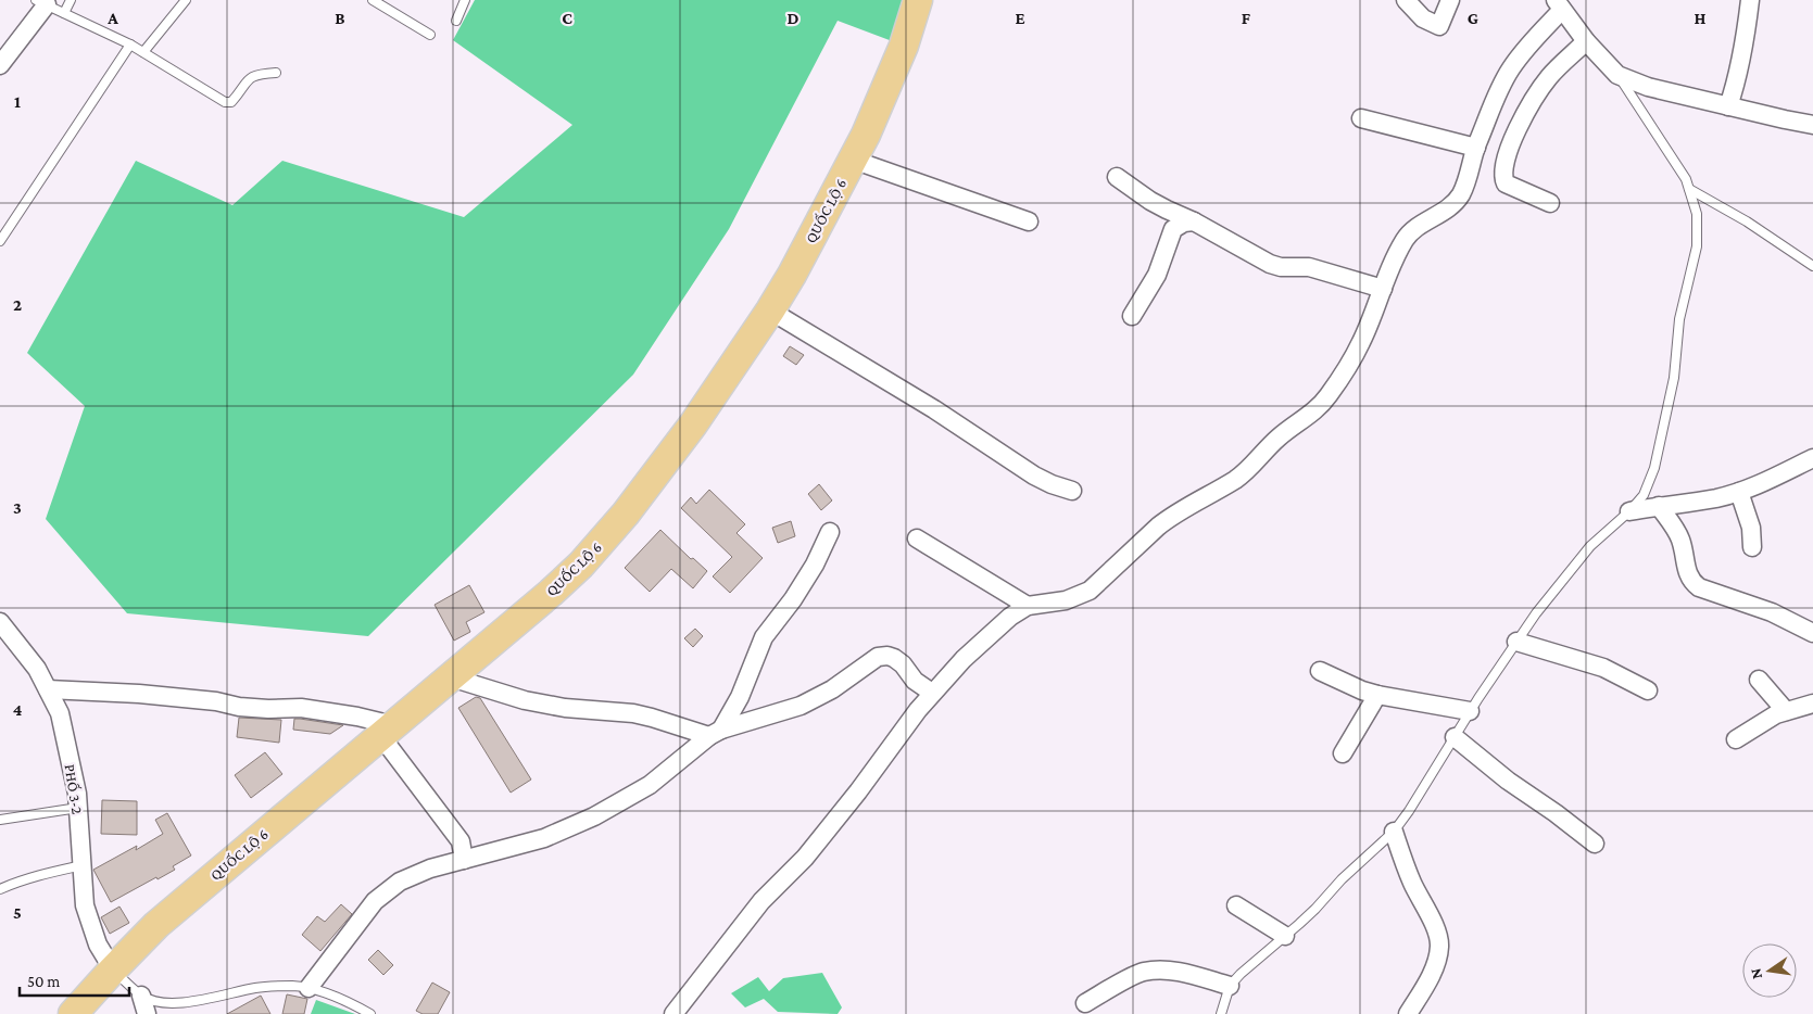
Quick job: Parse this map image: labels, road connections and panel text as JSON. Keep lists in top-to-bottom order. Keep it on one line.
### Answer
{"streets":{"highway":["QUỐC LỘ 6"],"street":["PHỐ 3-2"]},"crossings":[["QUỐC LỘ 6","PHỐ 3-2"]],"scale_bar":"50 m","north":"left","grid":{"columns":["A","B","C","D","E","F","G","H"],"rows":["1","2","3","4","5"]}}
